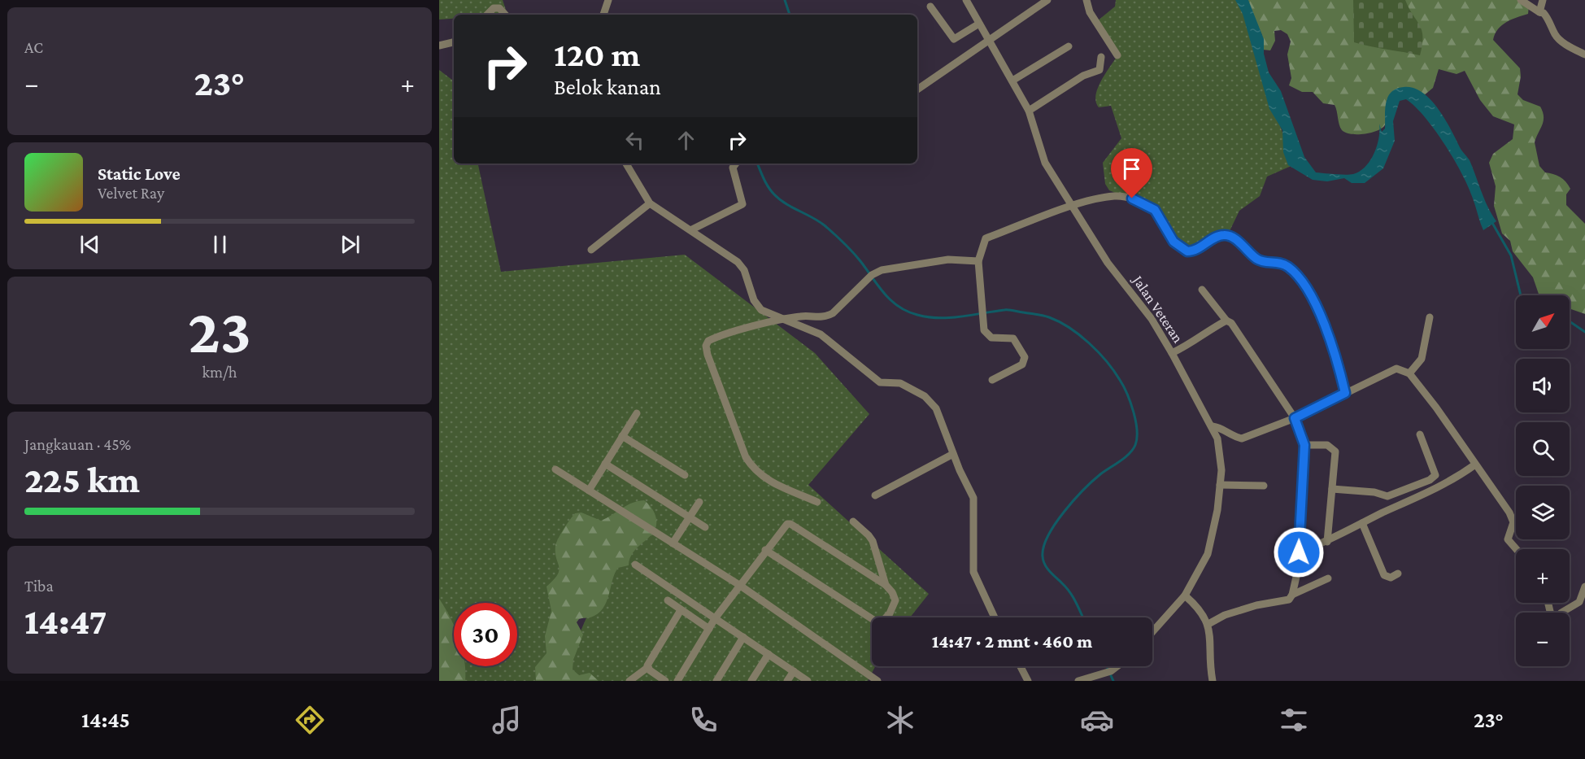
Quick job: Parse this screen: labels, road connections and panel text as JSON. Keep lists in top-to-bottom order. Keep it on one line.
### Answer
{"streets":{"street":["Jalan Veteran"]},"north":"top right","page":{"tile":["AC",["23","km/h"],["Jangkauan · 45%","225 km"],["Tiba","14:47"]],"turn":["120 m","Belok kanan"],"heat":["−","23°","+"],"song":["Static Love","Velvet Ray"],"map_buttons":["+","−"],"limit":"30","trip":"14:47 · 2 mnt · 460 m","tabs":["14:45","23°"]}}
